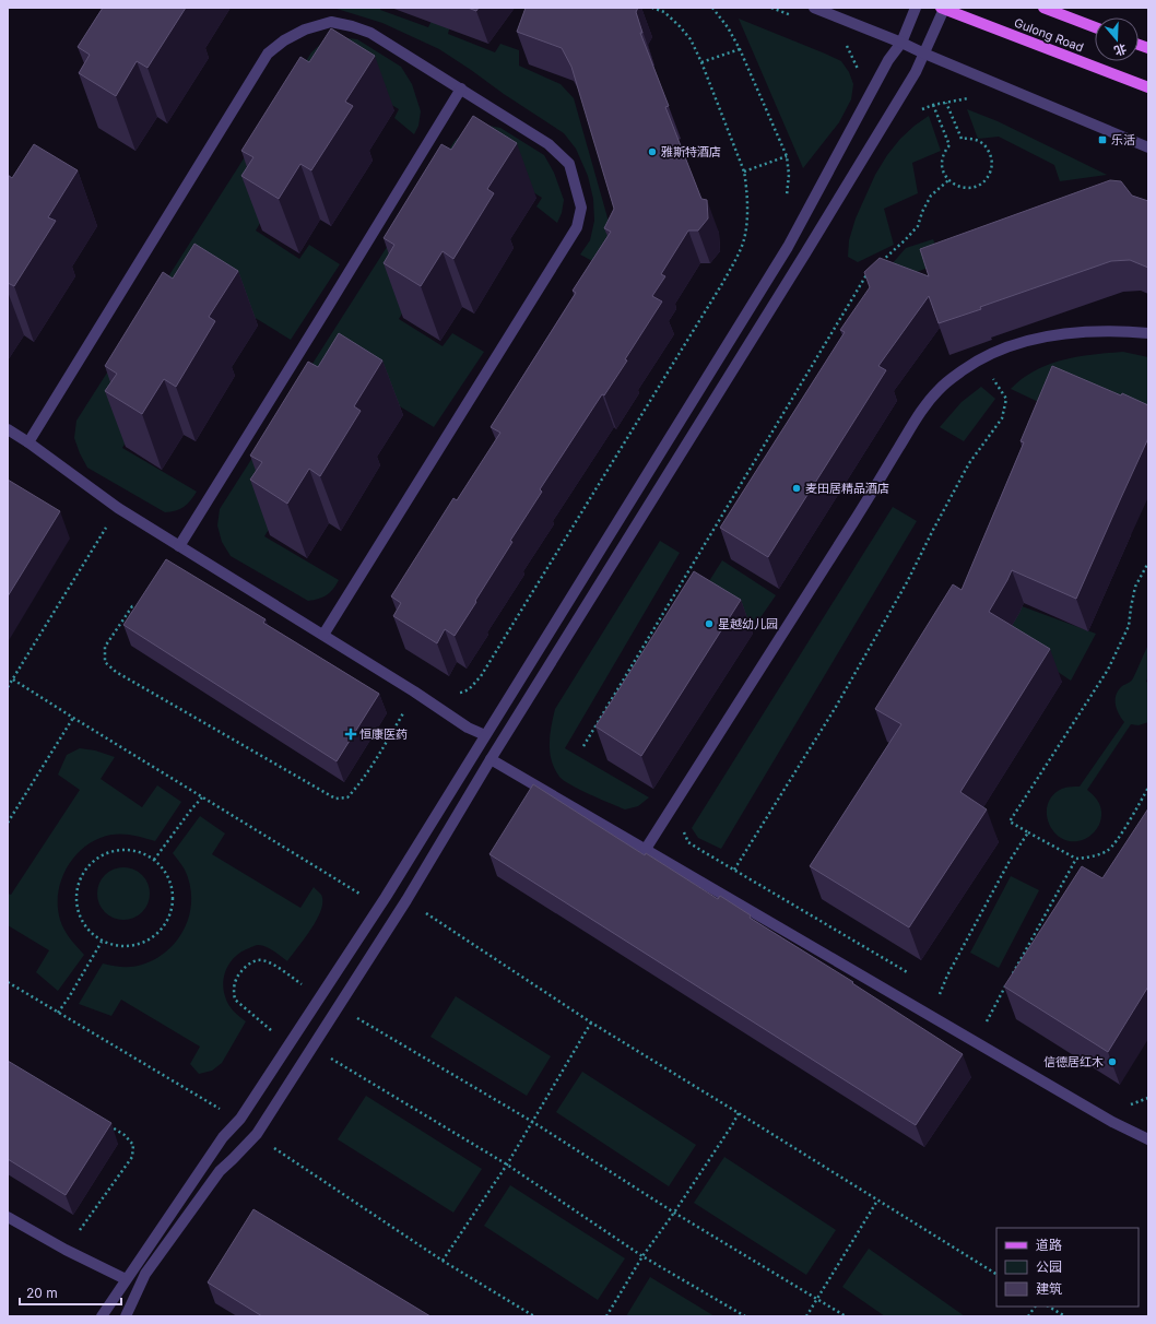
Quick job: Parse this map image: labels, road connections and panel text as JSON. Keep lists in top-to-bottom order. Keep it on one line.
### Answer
{"streets":{"main road":["Gulong Road"]},"places":{"transit":["乐活"],"other":["雅斯特酒店","麦田居精品酒店","星越幼儿园","信德居红木"],"health":["恒康医药"]},"legend":["道路","公园","建筑"],"scale_bar":"20 m","north":"bottom"}
